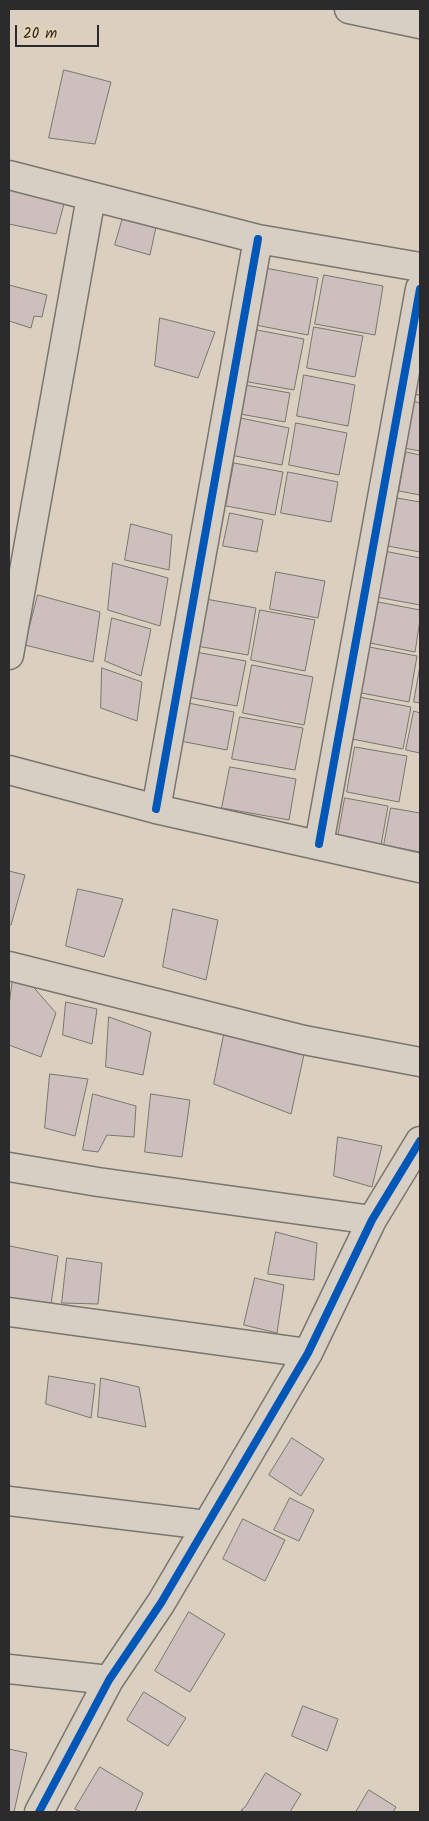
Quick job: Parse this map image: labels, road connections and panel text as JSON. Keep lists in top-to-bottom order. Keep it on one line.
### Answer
{"scale_bar":"20 m"}
